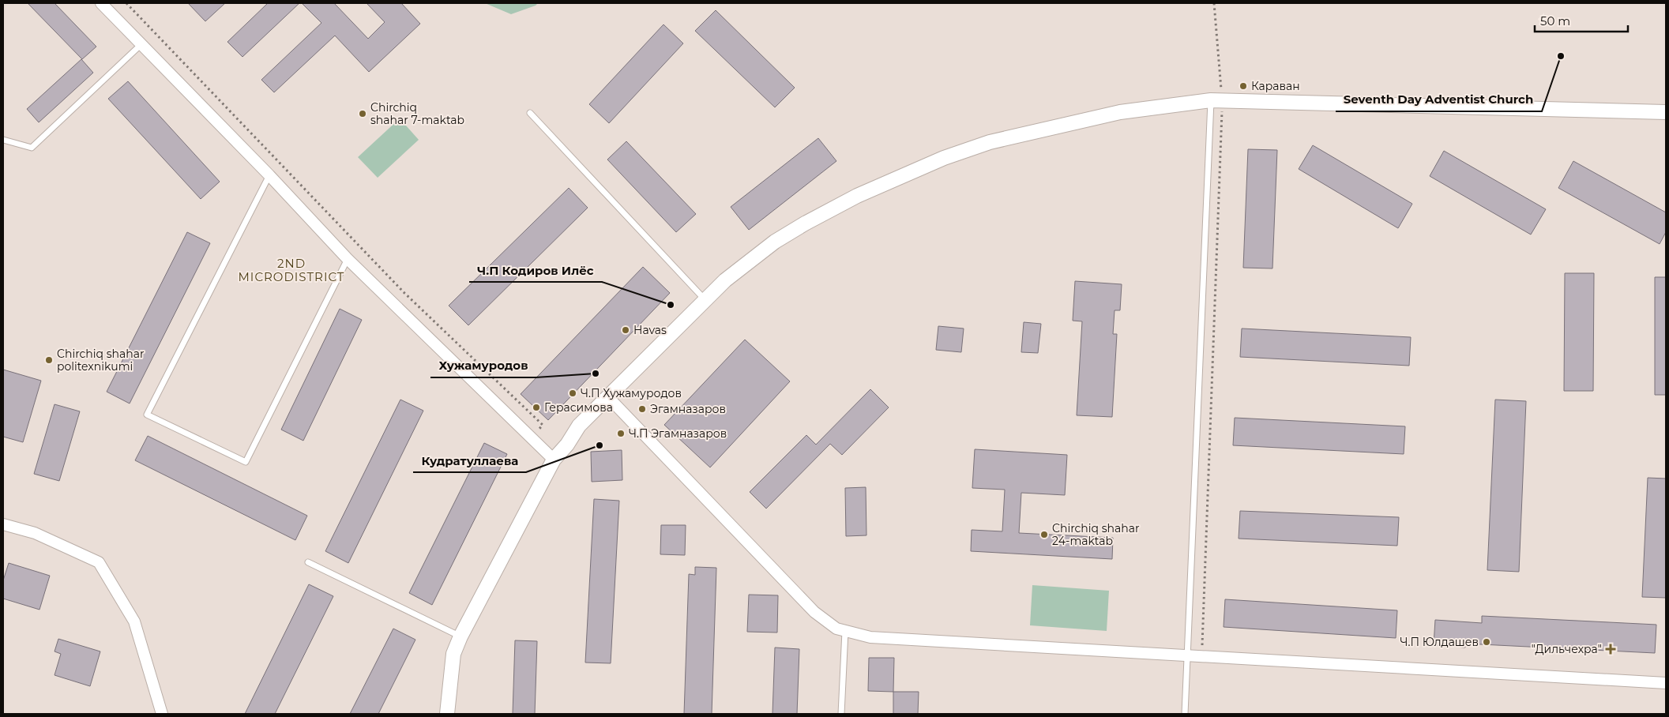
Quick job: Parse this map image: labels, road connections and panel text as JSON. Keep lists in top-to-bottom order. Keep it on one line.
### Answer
{"districts":["2ND MICRODISTRICT"],"places":{"other":["Seventh Day Adventist Church","Караван","Chirchiq shahar 7-maktab","Ч.П Кодиров Илёс","Havas","Chirchiq shahar politexnikumi","Хужамуродов","Ч.П Хужамуродов","Герасимова","Эгамназаров","Ч.П Эгамназаров","Кудратуллаева","Chirchiq shahar 24-maktab","Ч.П Юлдашев"],"health":["\"Дильчехра\""]},"scale_bar":"50 m"}
